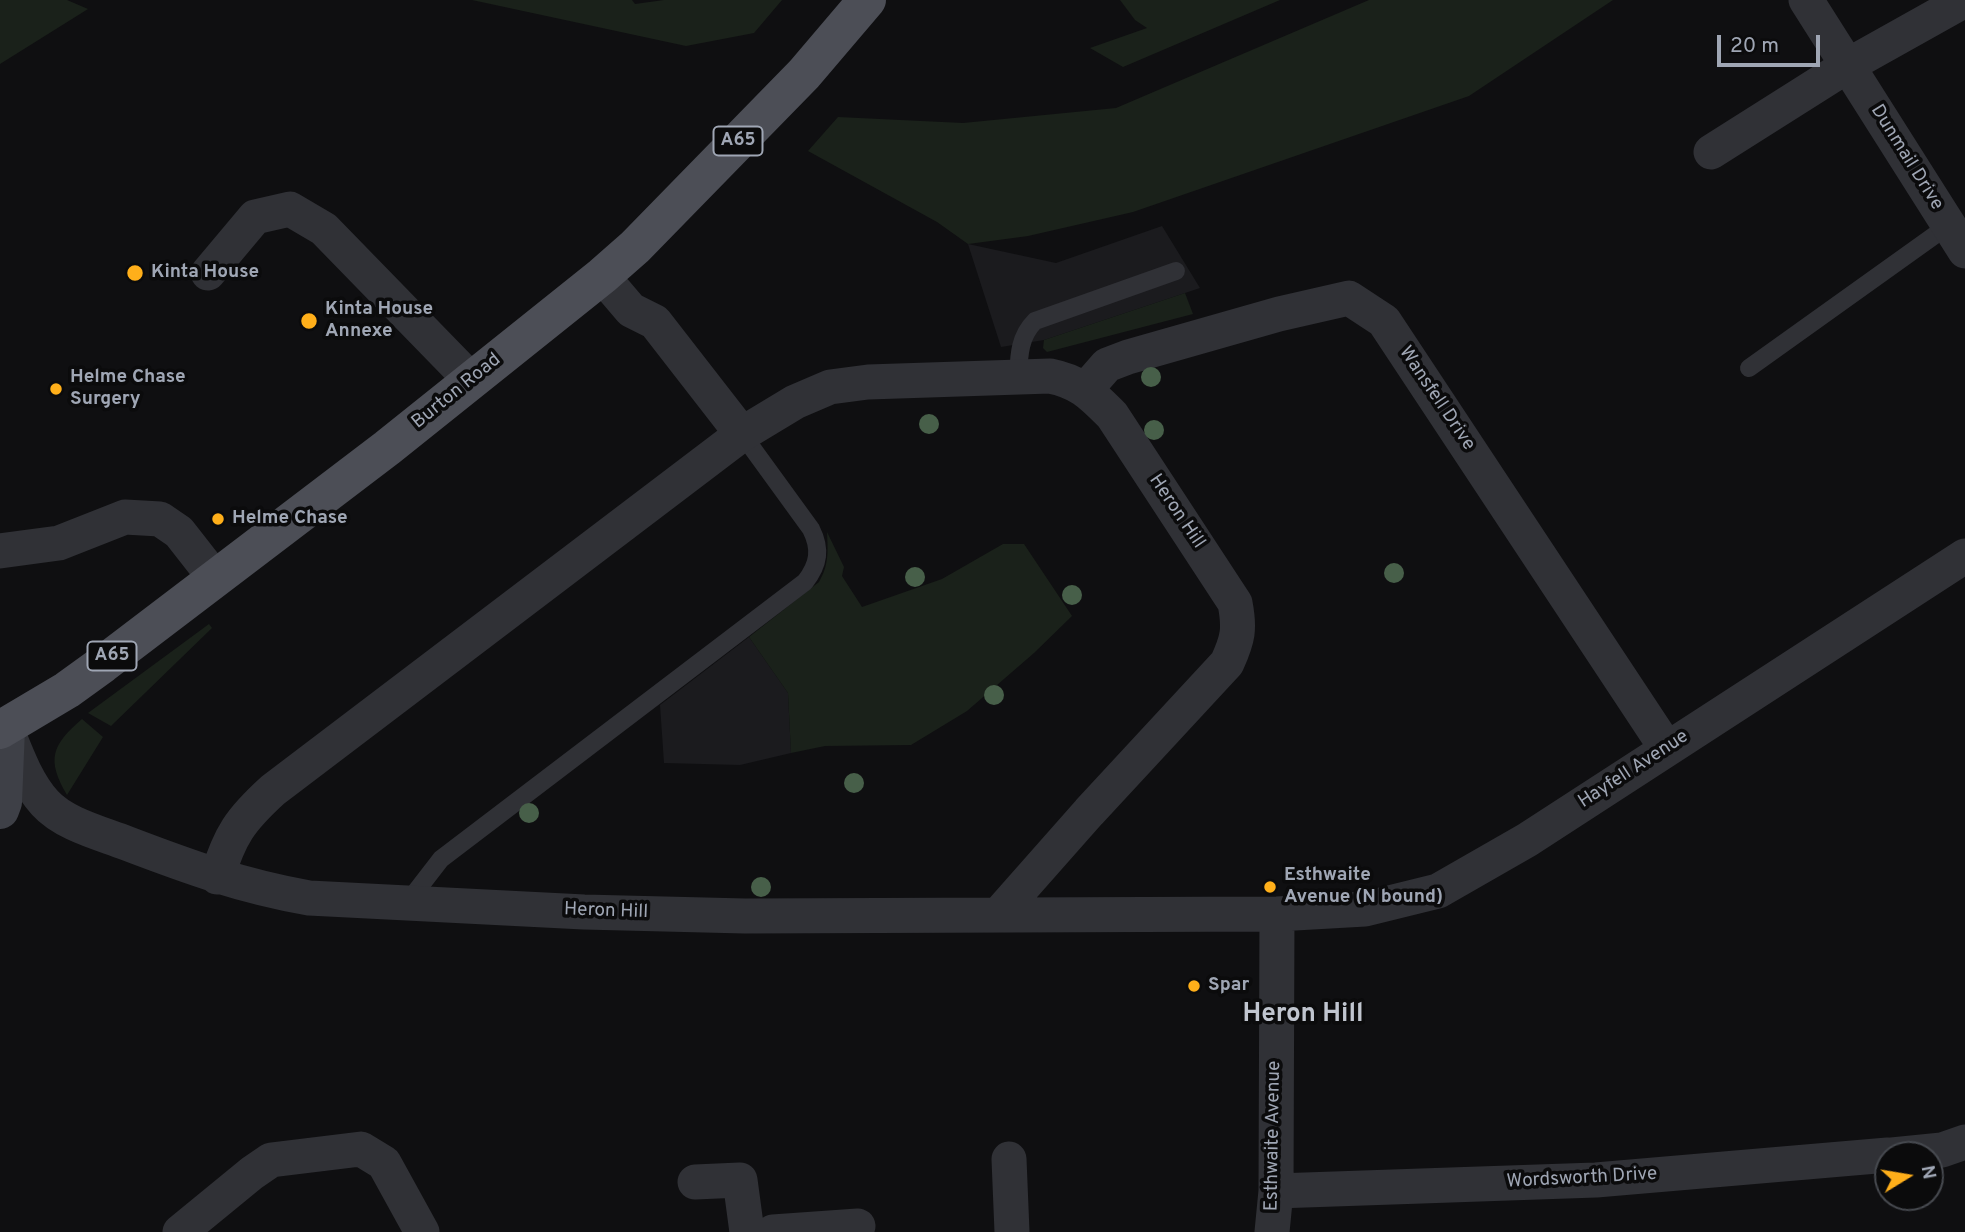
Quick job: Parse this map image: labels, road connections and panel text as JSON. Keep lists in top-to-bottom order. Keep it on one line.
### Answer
{"streets":{"main road":["A65","Burton Road"],"street":["Dunmail Drive","Wansfell Drive","Heron Hill","Hayfell Avenue","Esthwaite Avenue","Wordsworth Drive"]},"crossings":[["Burton Road","Heron Hill"],["Wansfell Drive","Heron Hill"],["Wansfell Drive","Hayfell Avenue"],["Heron Hill","Hayfell Avenue"],["Heron Hill","Esthwaite Avenue"],["Hayfell Avenue","Esthwaite Avenue"],["Esthwaite Avenue","Wordsworth Drive"]],"districts":["Heron Hill"],"places":["Kinta House","Kinta House Annexe","Helme Chase Surgery","Helme Chase","Esthwaite Avenue (N bound)","Spar"],"scale_bar":"20 m","north":"right"}
